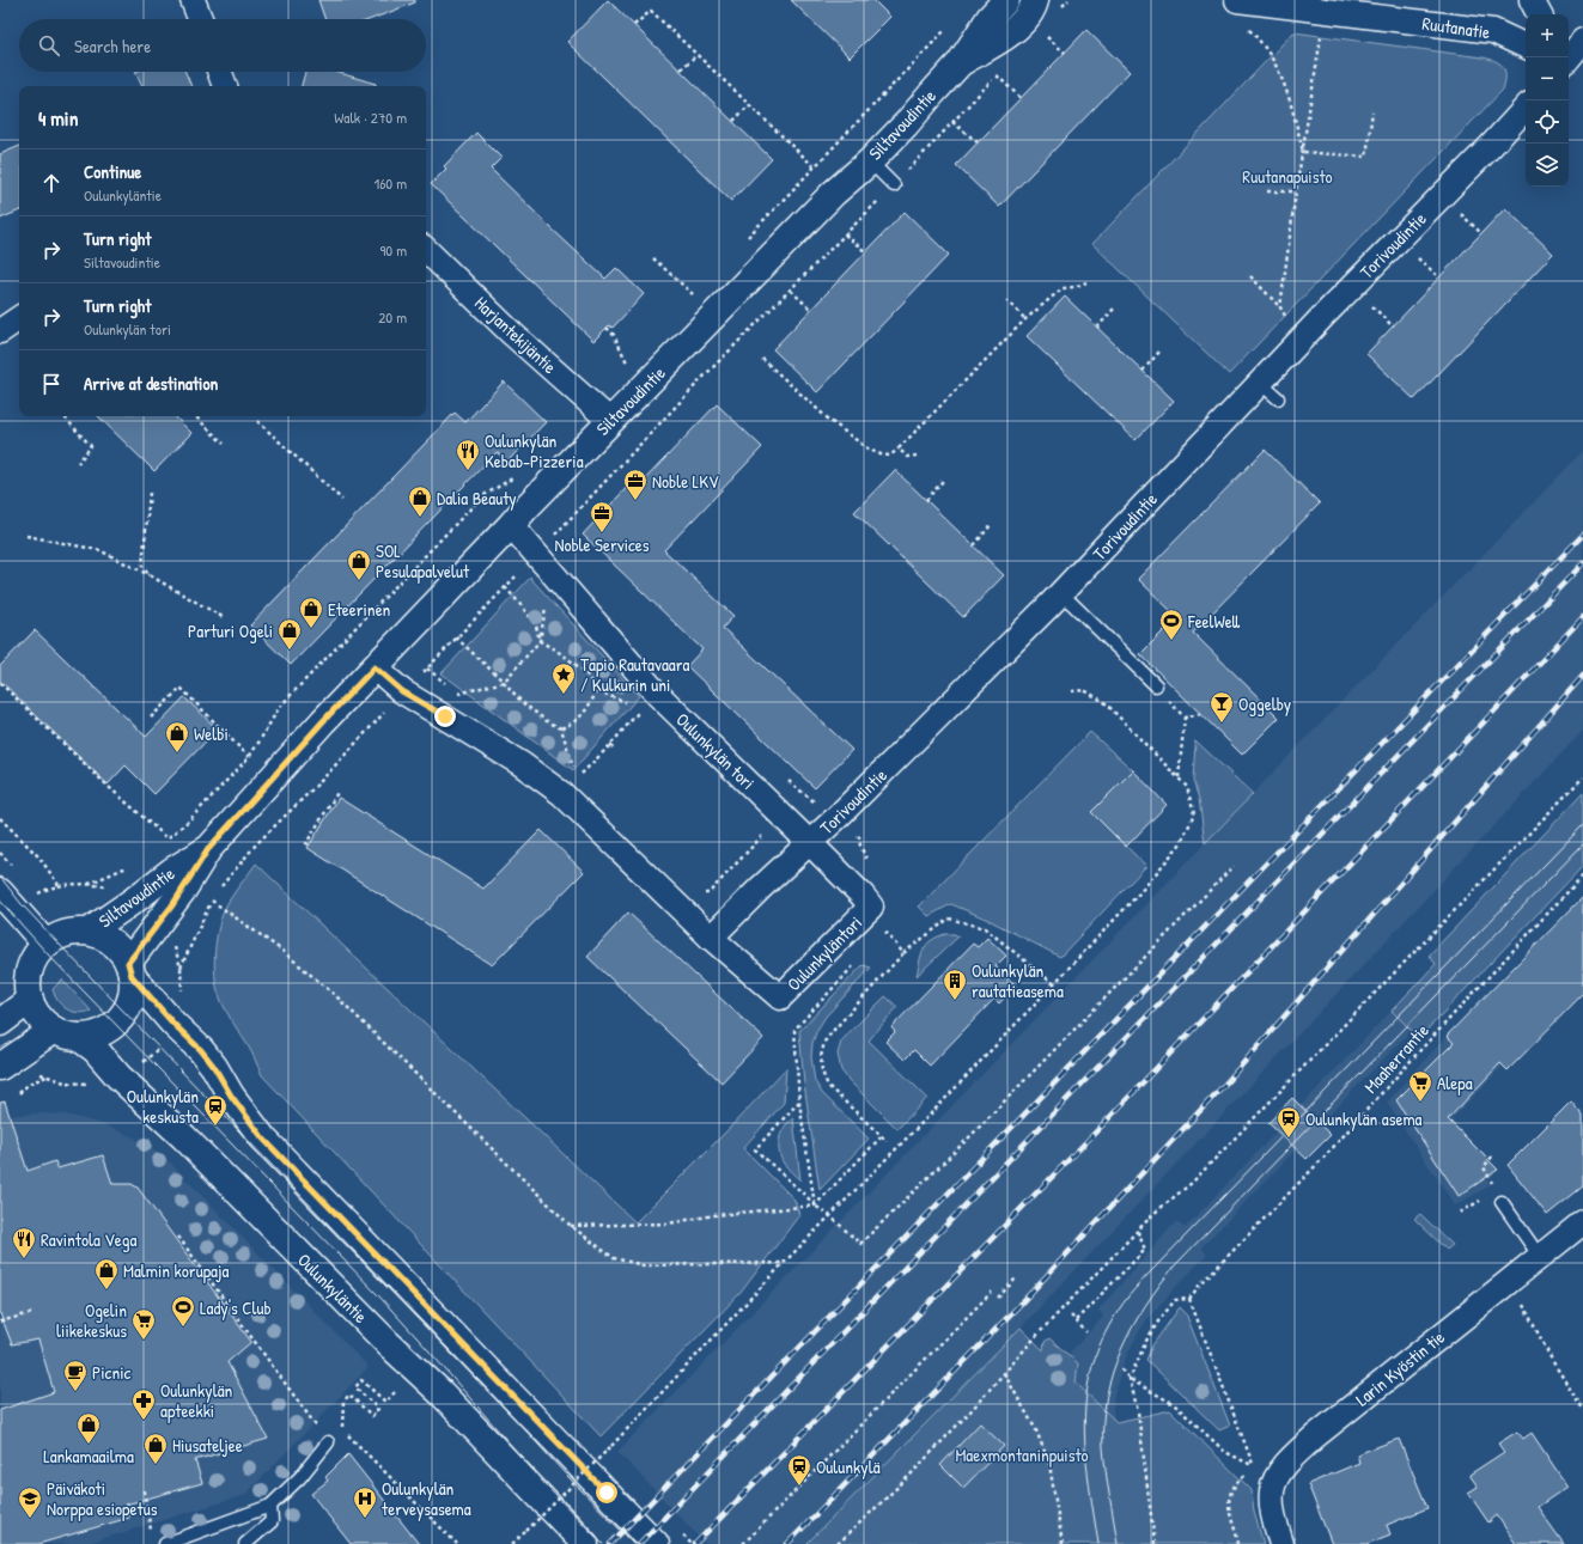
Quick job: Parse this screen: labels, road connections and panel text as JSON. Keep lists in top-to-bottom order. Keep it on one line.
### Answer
{"streets":{"main road":["Siltavoudintie","Oulunkyläntie"],"street":["Ruutanatie","Torivoudintie","Harjantekijäntie","Oulunkylän tori","Oulunkyläntori","Larin Kyöstin tie"],"path":["Maaherrantie"]},"crossings":[["Siltavoudintie","Harjantekijäntie"],["Siltavoudintie","Oulunkylän tori"],["Siltavoudintie","Oulunkyläntie"],["Torivoudintie","Oulunkylän tori"],["Torivoudintie","Oulunkyläntori"],["Oulunkylän tori","Oulunkyläntori"]],"parks":["Ruutanapuisto","Maexmontaninpuisto"],"places":{"restaurant":["Oulunkylän Kebab-Pizzeria","Ravintola Vega"],"office":["Noble LKV","Noble Services"],"shop":["Dalia Beauty","SOL Pesulapalvelut","Eteerinen","Parturi Ogeli","Welbi","Malmin korupaja","Lankamaailma","Hiusateljee"],"sports":["FeelWell","Lady's Club"],"place":["Tapio Rautavaara / Kulkurin uni"],"bar":["Oggelby"],"building":["Oulunkylän rautatieasema"],"supermarket":["Alepa","Ogelin liikekeskus"],"station":["Oulunkylän keskusta","Oulunkylän asema","Oulunkylä"],"cafe":["Picnic"],"pharmacy":["Oulunkylän apteekki"],"school or university":["Päiväkoti Norppa esiopetus"],"hospital":["Oulunkylän terveysasema"]},"page":{"map_buttons":["+","−"],"search":"Search here","heading":["4 min","Walk · 270 m"],"list":[["Continue","Oulunkyläntie","160 m"],["Turn right","Siltavoudintie","90 m"],["Turn right","Oulunkylän tori","20 m"],"Arrive at destination"]}}
